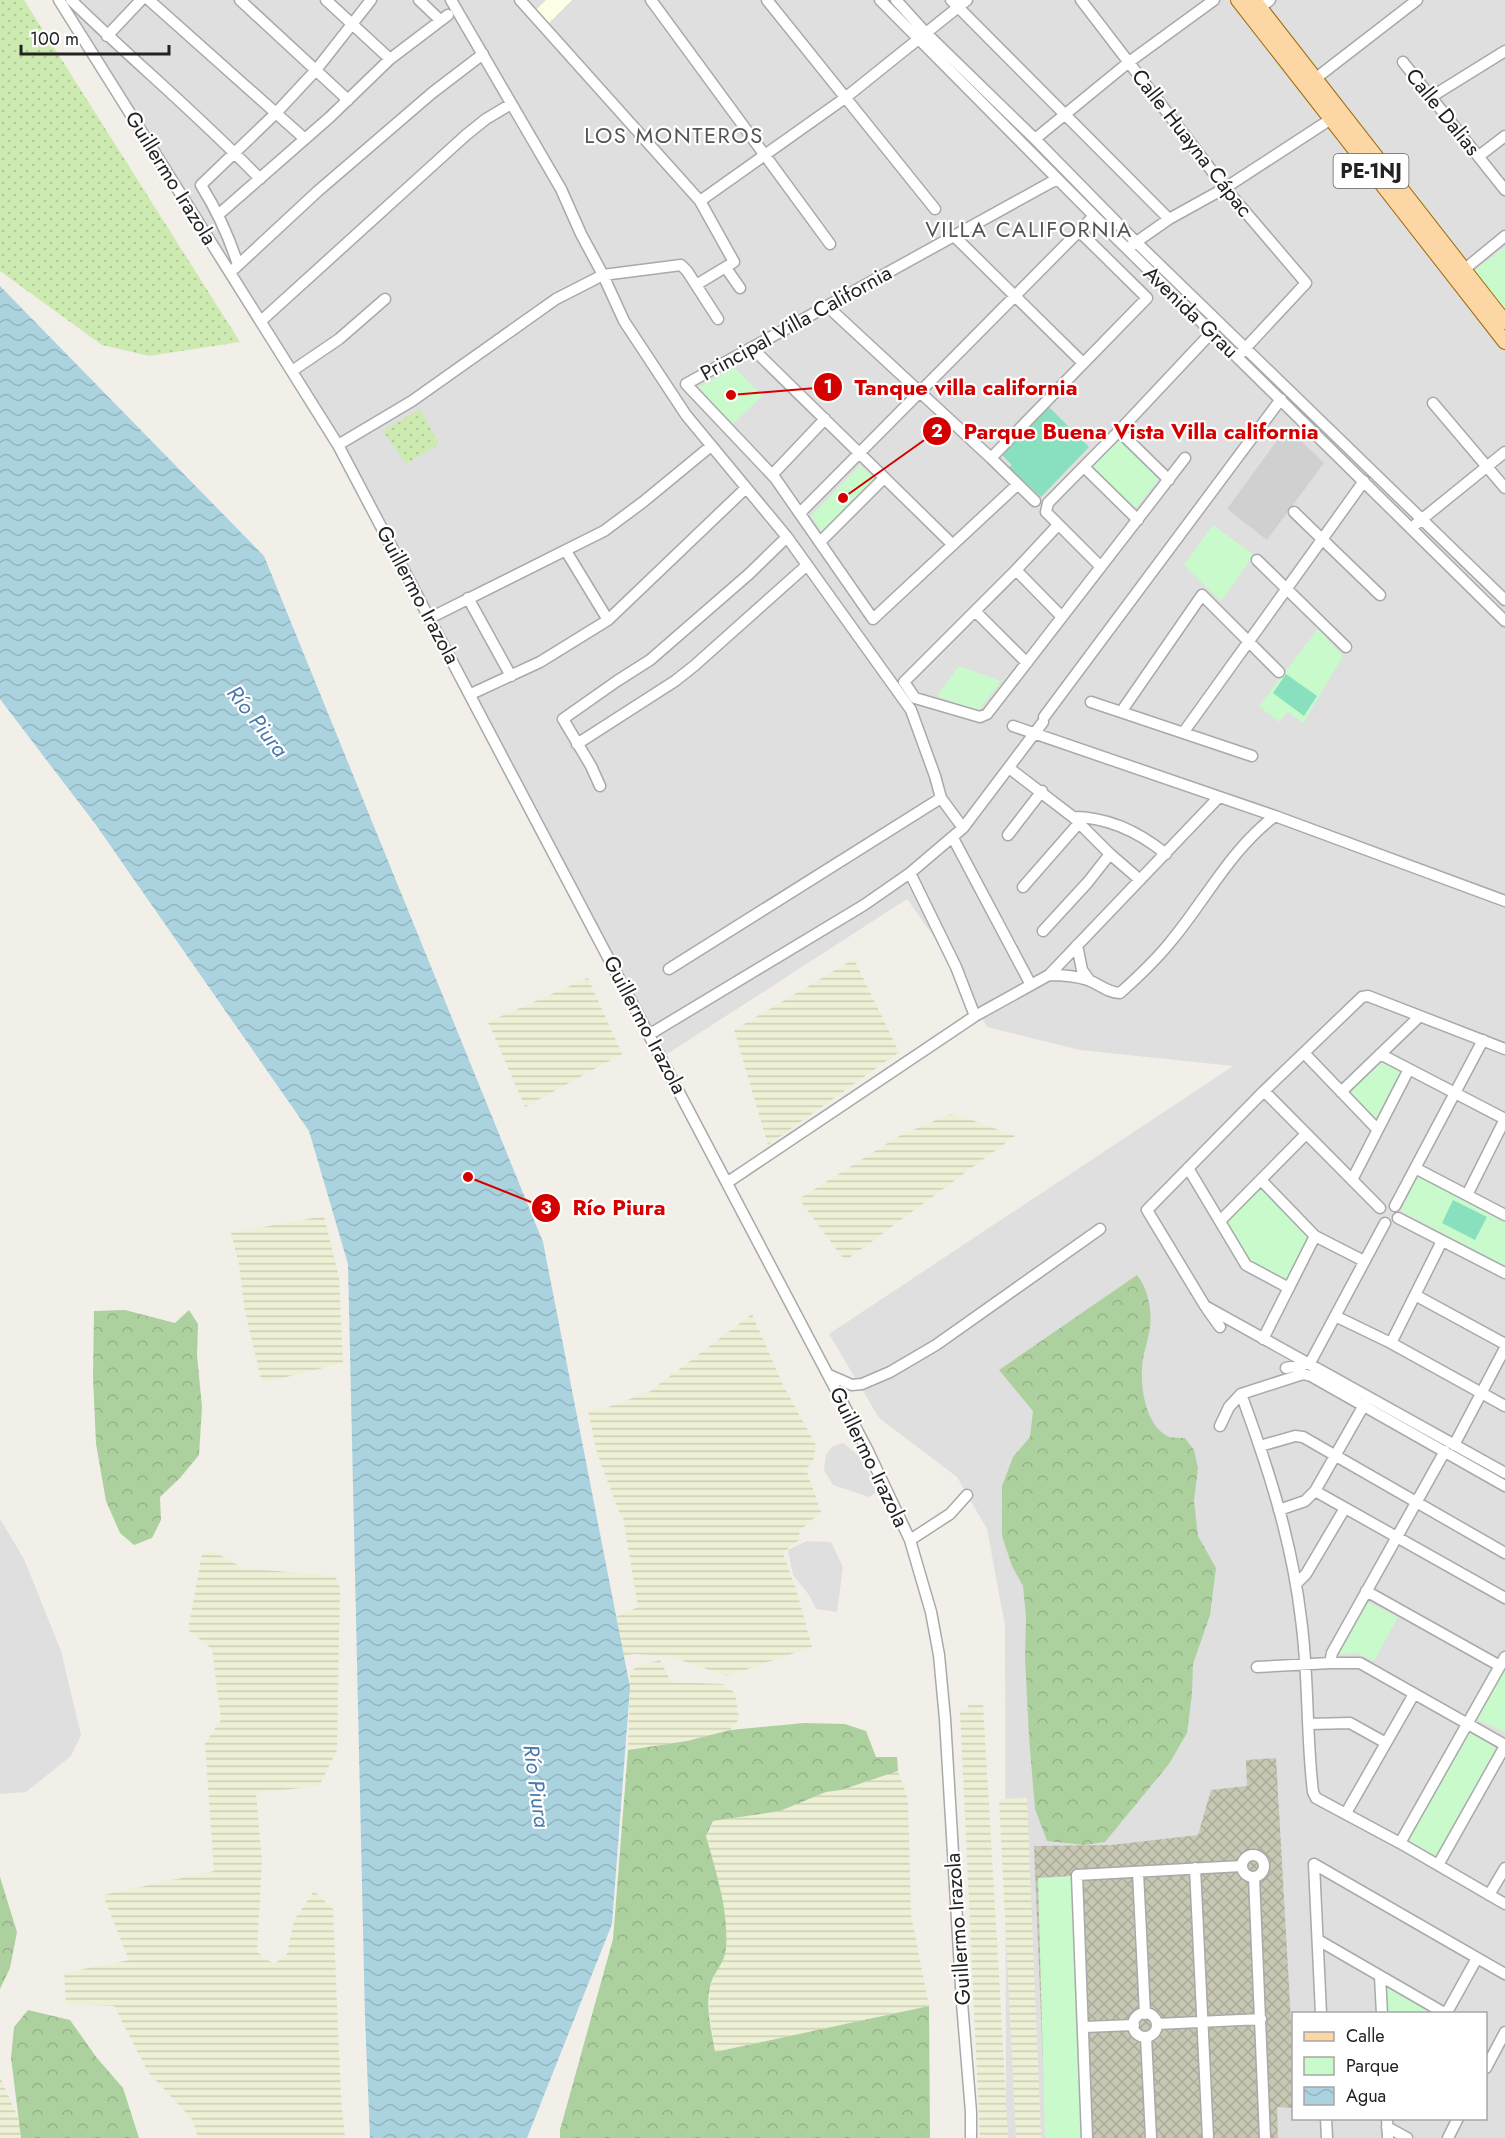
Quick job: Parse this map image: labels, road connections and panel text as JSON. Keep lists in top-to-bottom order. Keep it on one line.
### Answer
{"streets":{"main road":["PE-1NJ"],"street":["Calle Dalias","Calle Huayna Cápac","Guillermo Irazola","Avenida Grau","Principal Villa California"]},"crossings":[["Calle Huayna Cápac","Avenida Grau"],["Avenida Grau","Principal Villa California"]],"districts":["LOS MONTEROS","VILLA CALIFORNIA"],"water":["Río Piura"],"places":["Tanque villa california","Parque Buena Vista Villa california","Río Piura"],"legend":["Calle","Parque","Agua"],"scale_bar":"100 m"}
